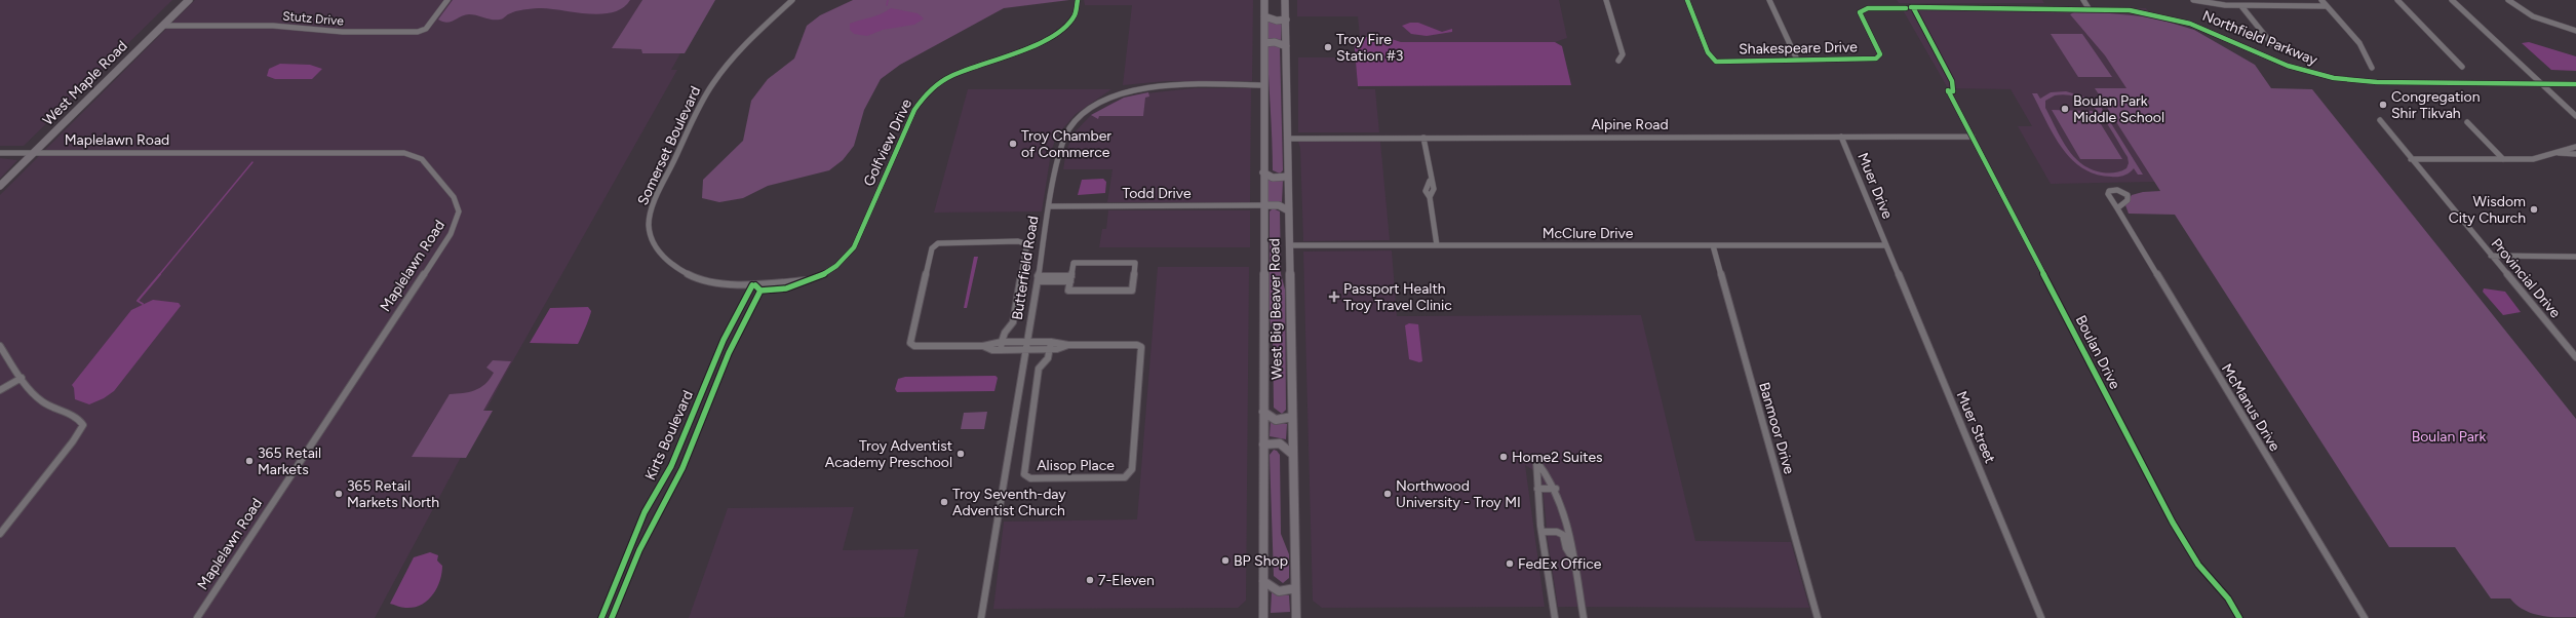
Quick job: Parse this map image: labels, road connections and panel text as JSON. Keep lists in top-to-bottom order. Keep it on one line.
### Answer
{"streets":{"main road":["West Maple Road","West Big Beaver Road"],"street":["Stutz Drive","Northfield Parkway","Shakespeare Drive","Alpine Road","Maplelawn Road","Golfview Drive","Somerset Boulevard","Muer Drive","Todd Drive","McClure Drive","Butterfield Road","Provincial Drive","Boulan Drive","McManus Drive","Muer Street","Banmoor Drive","Kirts Boulevard","Alisop Place"]},"crossings":[["Stutz Drive","West Maple Road"],["Northfield Parkway","Shakespeare Drive"],["West Maple Road","Maplelawn Road"],["Alpine Road","Muer Drive"],["Alpine Road","West Big Beaver Road"],["Alpine Road","Boulan Drive"],["Golfview Drive","Somerset Boulevard"],["Golfview Drive","Kirts Boulevard"],["Somerset Boulevard","Kirts Boulevard"],["Muer Drive","McClure Drive"],["Muer Drive","Muer Street"],["Todd Drive","Butterfield Road"],["Todd Drive","West Big Beaver Road"],["McClure Drive","West Big Beaver Road"],["McClure Drive","Muer Street"],["McClure Drive","Banmoor Drive"],["Butterfield Road","West Big Beaver Road"],["Butterfield Road","Alisop Place"]],"parks":["Boulan Park"],"places":{"other":["Troy Fire Station #3","Congregation Shir Tikvah","Boulan Park Middle School","Troy Chamber of Commerce","Wisdom City Church","Troy Adventist Academy Preschool","Home2 Suites","365 Retail Markets","365 Retail Markets North","Northwood University - Troy MI","Troy Seventh-day Adventist Church","BP Shop","FedEx Office","7-Eleven"],"health":["Passport Health Troy Travel Clinic"]}}
